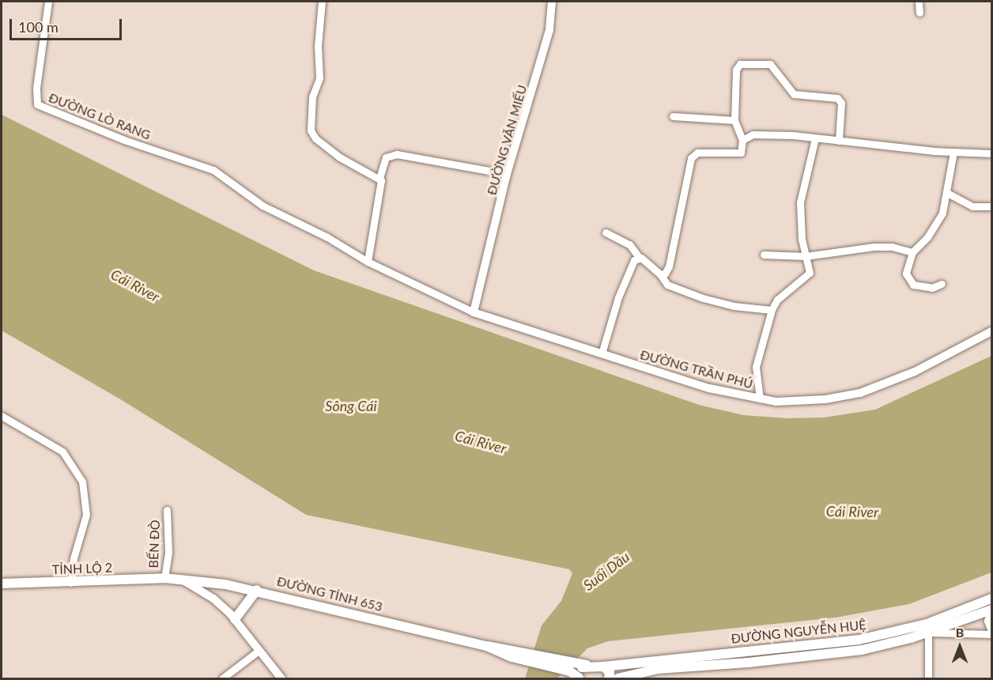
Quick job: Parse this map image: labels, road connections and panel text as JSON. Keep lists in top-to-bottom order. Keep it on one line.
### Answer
{"streets":{"main road":["TỈNH LỘ 2","ĐƯỜNG TỈNH 653","ĐƯỜNG NGUYỄN HUỆ"],"street":["ĐƯỜNG LÒ RANG","ĐƯỜNG VĂN MIẾU","ĐƯỜNG TRẦN PHÚ","BẾN ĐÒ"]},"crossings":[["ĐƯỜNG VĂN MIẾU","ĐƯỜNG TRẦN PHÚ"],["BẾN ĐÒ","TỈNH LỘ 2"],["BẾN ĐÒ","ĐƯỜNG TỈNH 653"],["TỈNH LỘ 2","ĐƯỜNG TỈNH 653"],["ĐƯỜNG TỈNH 653","ĐƯỜNG NGUYỄN HUỆ"]],"water":["Cái River","Sông Cái","Suối Dầu"],"scale_bar":"100 m","north":"top"}
